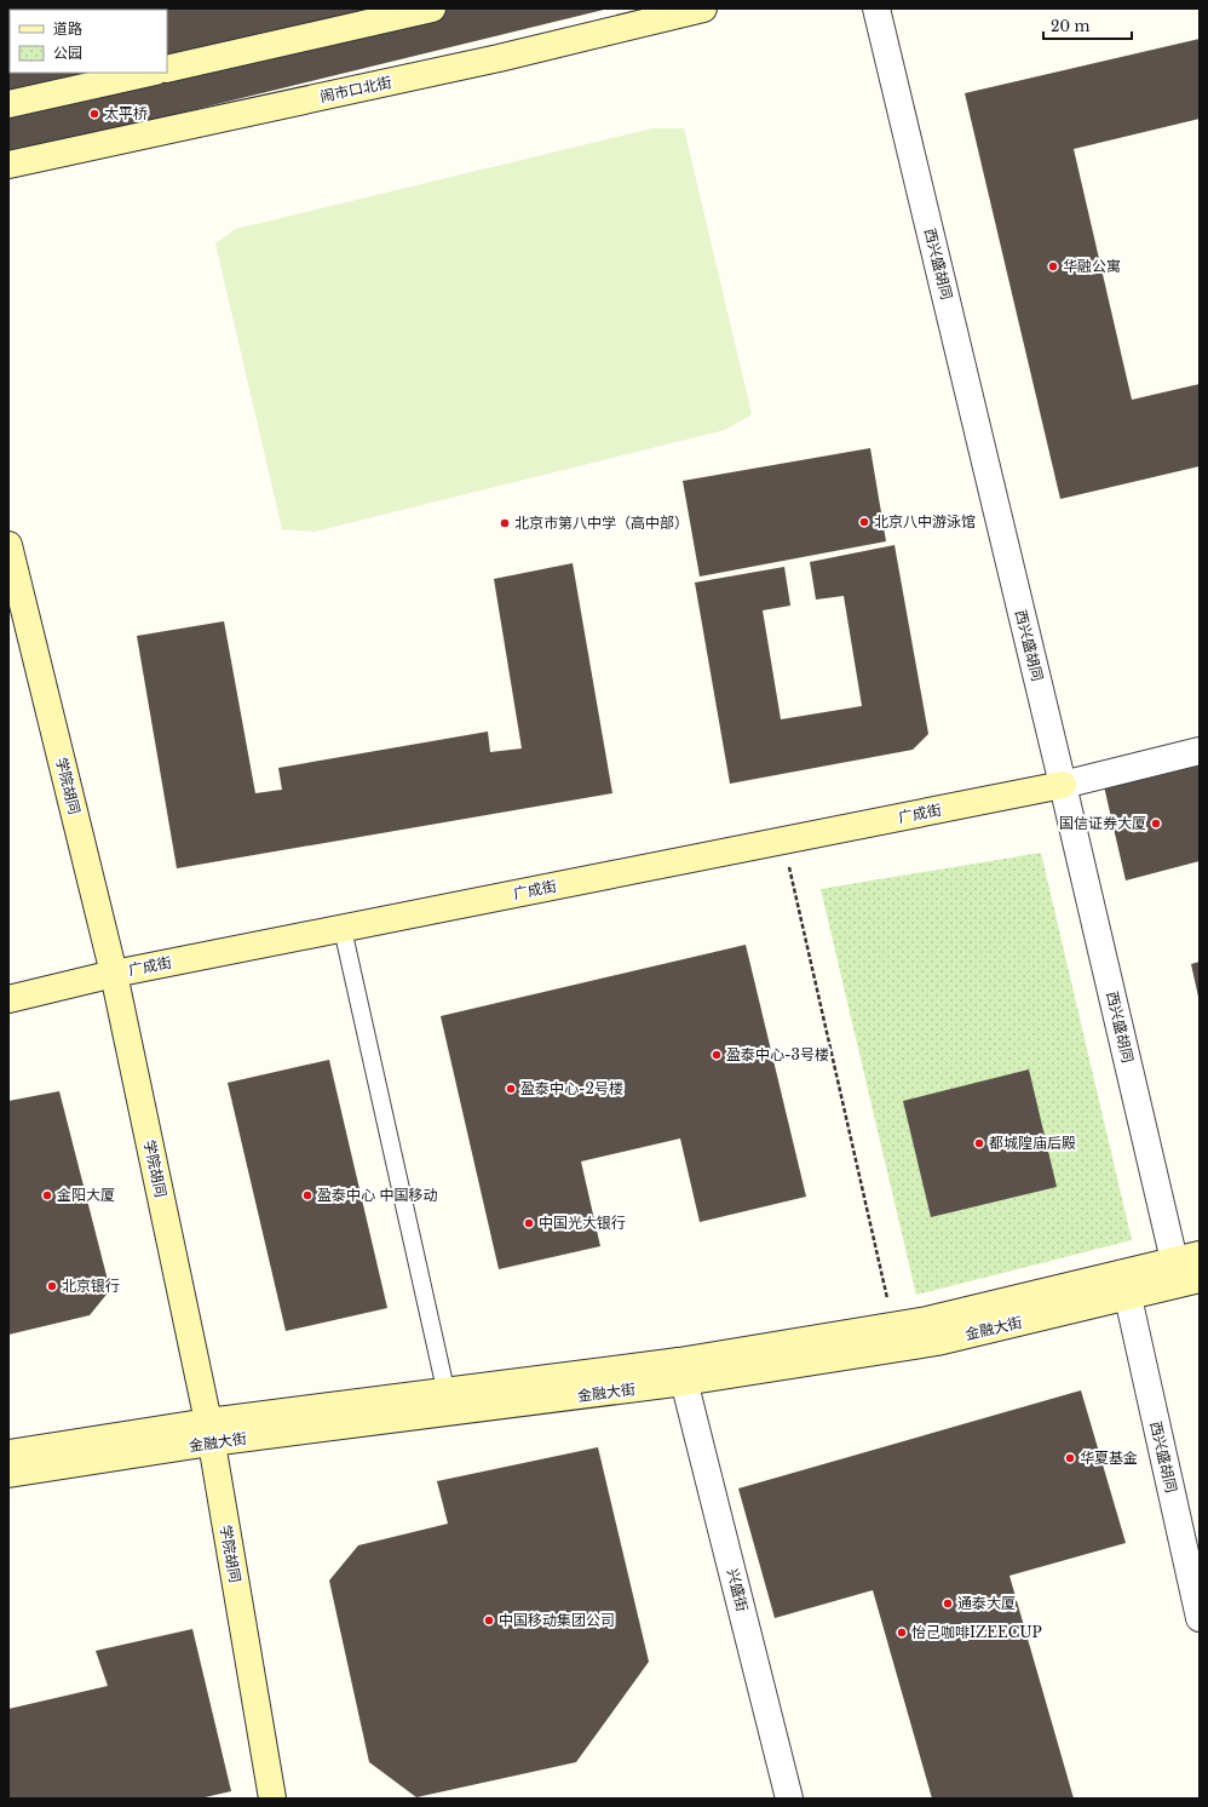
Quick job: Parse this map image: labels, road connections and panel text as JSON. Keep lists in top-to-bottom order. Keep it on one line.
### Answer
{"streets":{"main road":["闹市口北街","学院胡同","广成街","金融大街"],"street":["西兴盛胡同","兴盛街"]},"crossings":[["西兴盛胡同","广成街"],["西兴盛胡同","金融大街"],["学院胡同","广成街"],["学院胡同","金融大街"],["金融大街","兴盛街"]],"places":["太平桥","华融公寓","北京八中游泳馆","北京市第八中学（高中部）","国信证券大厦","盈泰中心-3号楼","盈泰中心-2号楼","都城隍庙后殿","金阳大厦","盈泰中心 中国移动","中国光大银行","北京银行","华夏基金","通泰大厦","中国移动集团公司","怡己咖啡IZEECUP"],"legend":["道路","公园"],"scale_bar":"20 m"}
